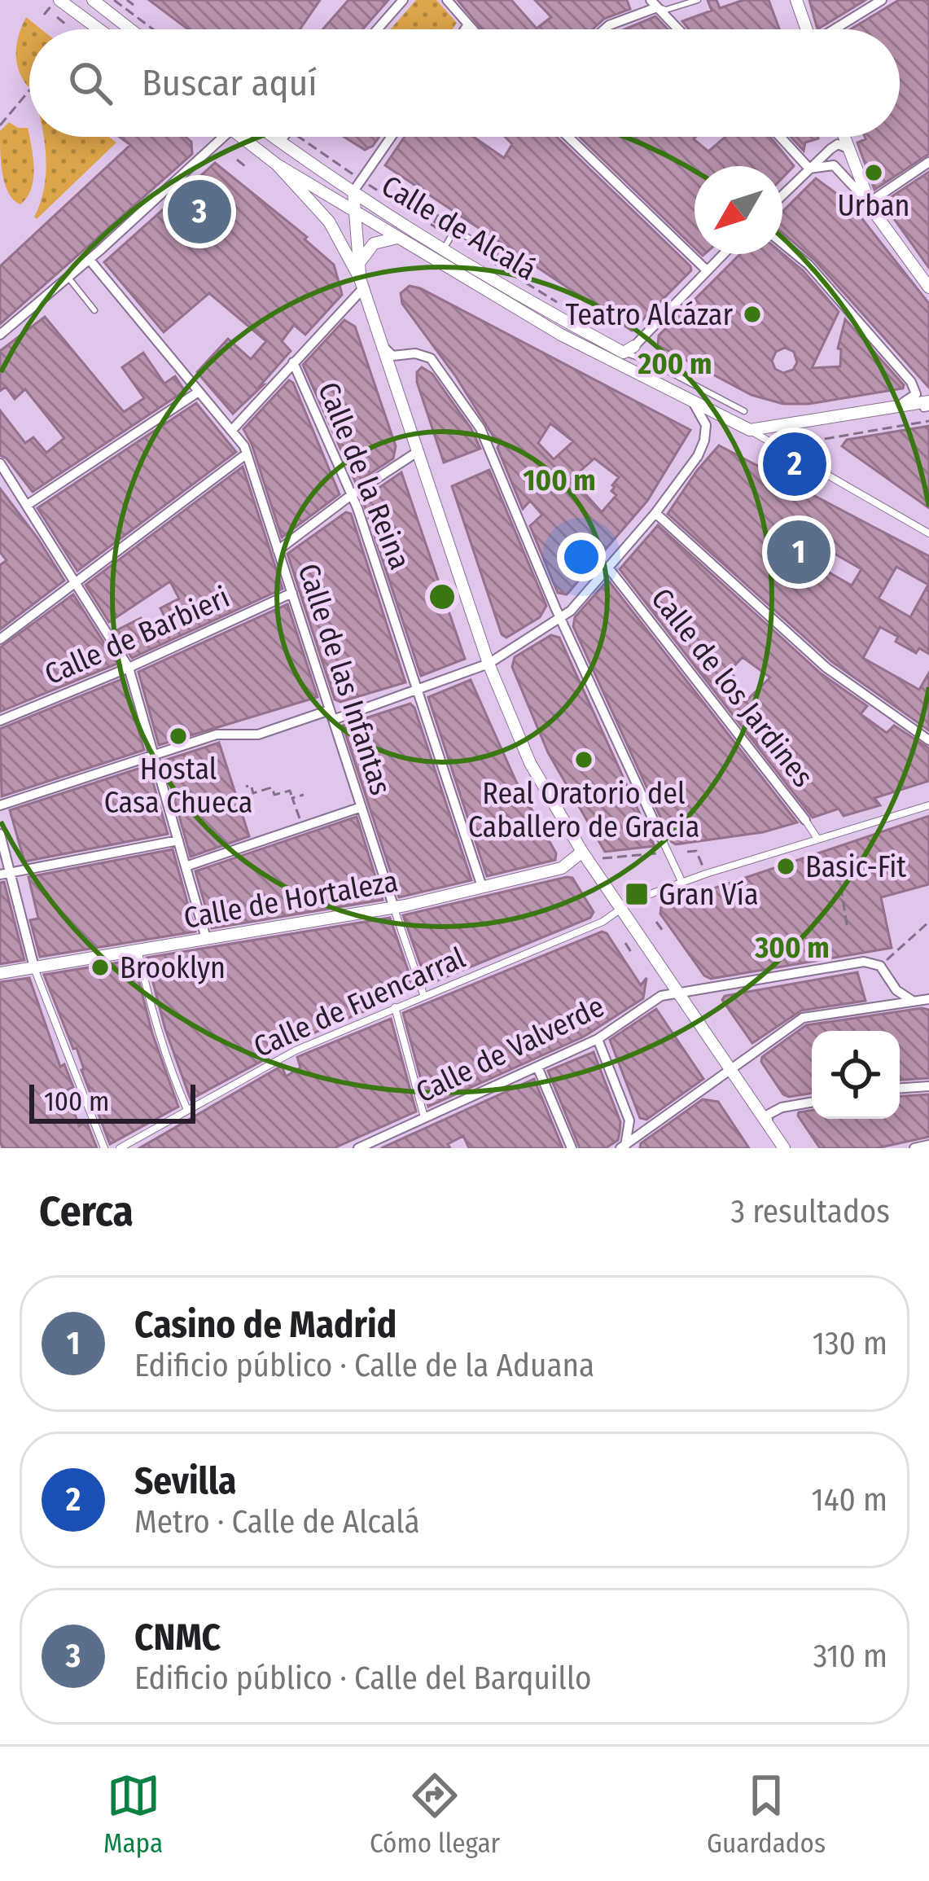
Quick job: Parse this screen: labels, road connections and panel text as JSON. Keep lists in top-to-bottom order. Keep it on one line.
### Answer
{"streets":{"street":["Calle de Alcalá","Calle de la Reina","Calle de Barbieri","Calle de las Infantas","Calle de los Jardines","Calle de Hortaleza","Calle de Fuencarral","Calle de Valverde"]},"crossings":[["Calle de la Reina","Calle de Hortaleza"],["Calle de Barbieri","Calle de las Infantas"],["Calle de las Infantas","Calle de Hortaleza"],["Calle de las Infantas","Calle de Fuencarral"],["Calle de los Jardines","Calle de Fuencarral"]],"places":{"other":["Urban","Teatro Alcázar","Hostal Casa Chueca","Real Oratorio del Caballero de Gracia","Basic-Fit","Brooklyn"],"transit":["Gran Vía"]},"scale_bar":"100 m","north":"bottom left","page":{"search":"Buscar aquí","pins":["3","2","1"],"scale":"100 m","heading":["Cerca","3 resultados"],"list":[{"mark":"1","name":"Casino de Madrid","note":"Edificio público · Calle de la Aduana","value":"130 m"},{"mark":"2","name":"Sevilla","note":"Metro · Calle de Alcalá","value":"140 m"},{"mark":"3","name":"CNMC","note":"Edificio público · Calle del Barquillo","value":"310 m"}],"nav":["Mapa","Cómo llegar","Guardados"]},"rings":["200 m","100 m","300 m"]}
